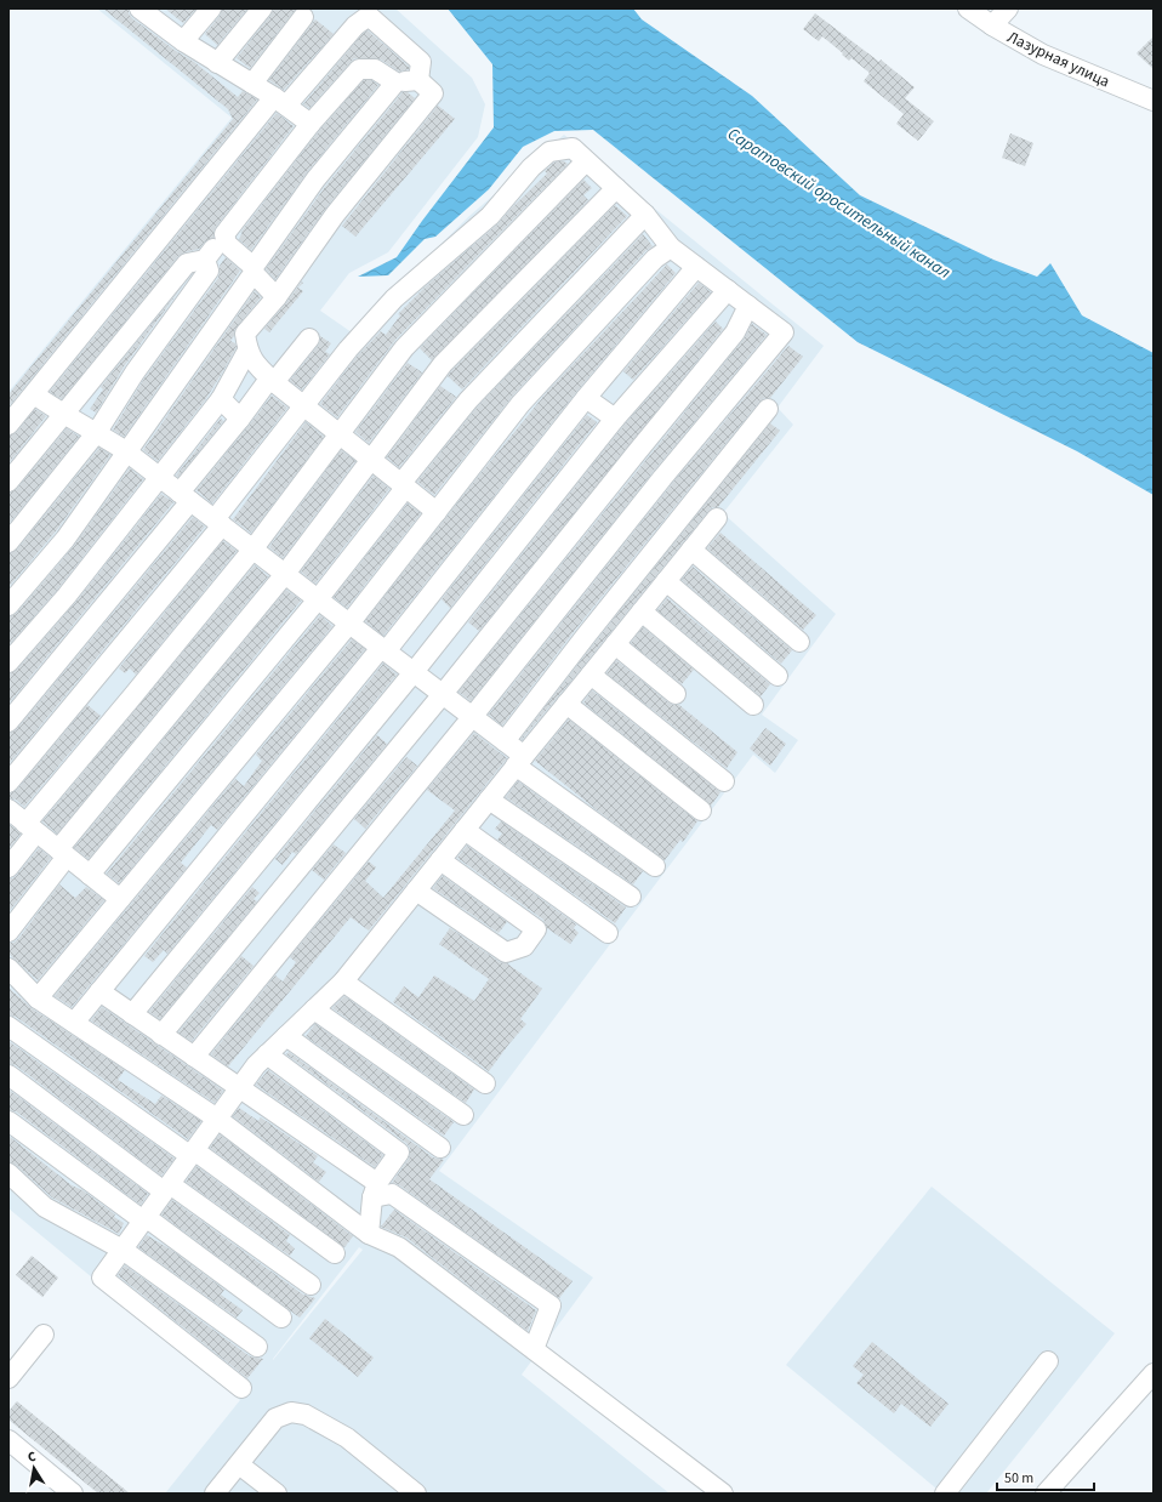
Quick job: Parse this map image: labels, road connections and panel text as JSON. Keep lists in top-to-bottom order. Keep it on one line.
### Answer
{"streets":{"street":["Лазурная улица"]},"water":["Саратовский оросительный канал"],"scale_bar":"50 m","north":"top"}
